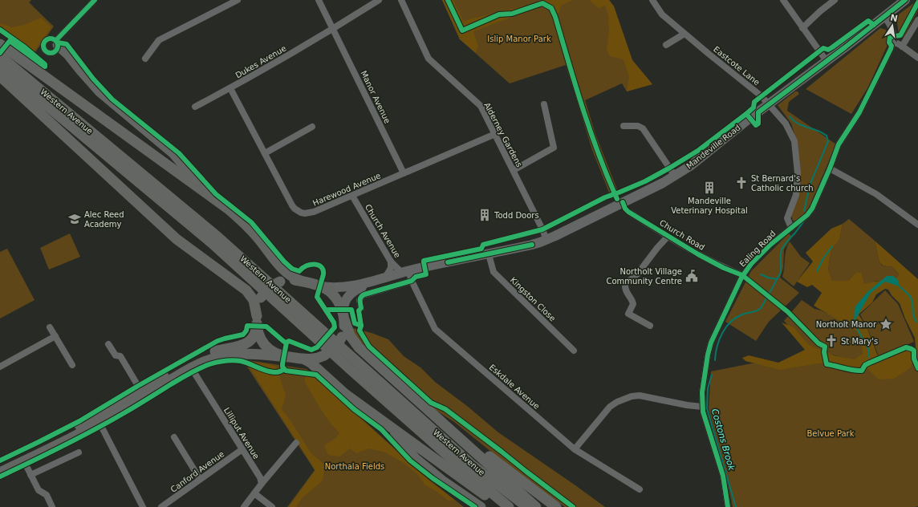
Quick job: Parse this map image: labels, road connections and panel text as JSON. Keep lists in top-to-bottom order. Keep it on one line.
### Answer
{"streets":{"highway":["Western Avenue"],"main road":["Mandeville Road"],"street":["Dukes Avenue","Eastcote Lane","Manor Avenue","Alderney Gardens","Harewood Avenue","Church Avenue","Church Road","Ealing Road","Kingston Close","Eskdale Avenue","Lilliput Avenue","Canford Avenue"]},"crossings":[["Dukes Avenue","Manor Avenue"],["Dukes Avenue","Harewood Avenue"],["Eastcote Lane","Mandeville Road"],["Eastcote Lane","Ealing Road"],["Manor Avenue","Harewood Avenue"],["Alderney Gardens","Mandeville Road"],["Alderney Gardens","Harewood Avenue"],["Harewood Avenue","Church Avenue"],["Church Avenue","Eskdale Avenue"],["Church Road","Ealing Road"],["Lilliput Avenue","Canford Avenue"]],"water":["Costons Brook"],"parks":["Islip Manor Park","Belvue Park","Northala Fields"],"places":{"church":["St Bernard's Catholic church","St Mary's"],"building":["Mandeville Veterinary Hospital","Todd Doors"],"school or university":["Alec Reed Academy"],"public building":["Northolt Village Community Centre"],"place":["Northolt Manor"]},"north":"top"}
